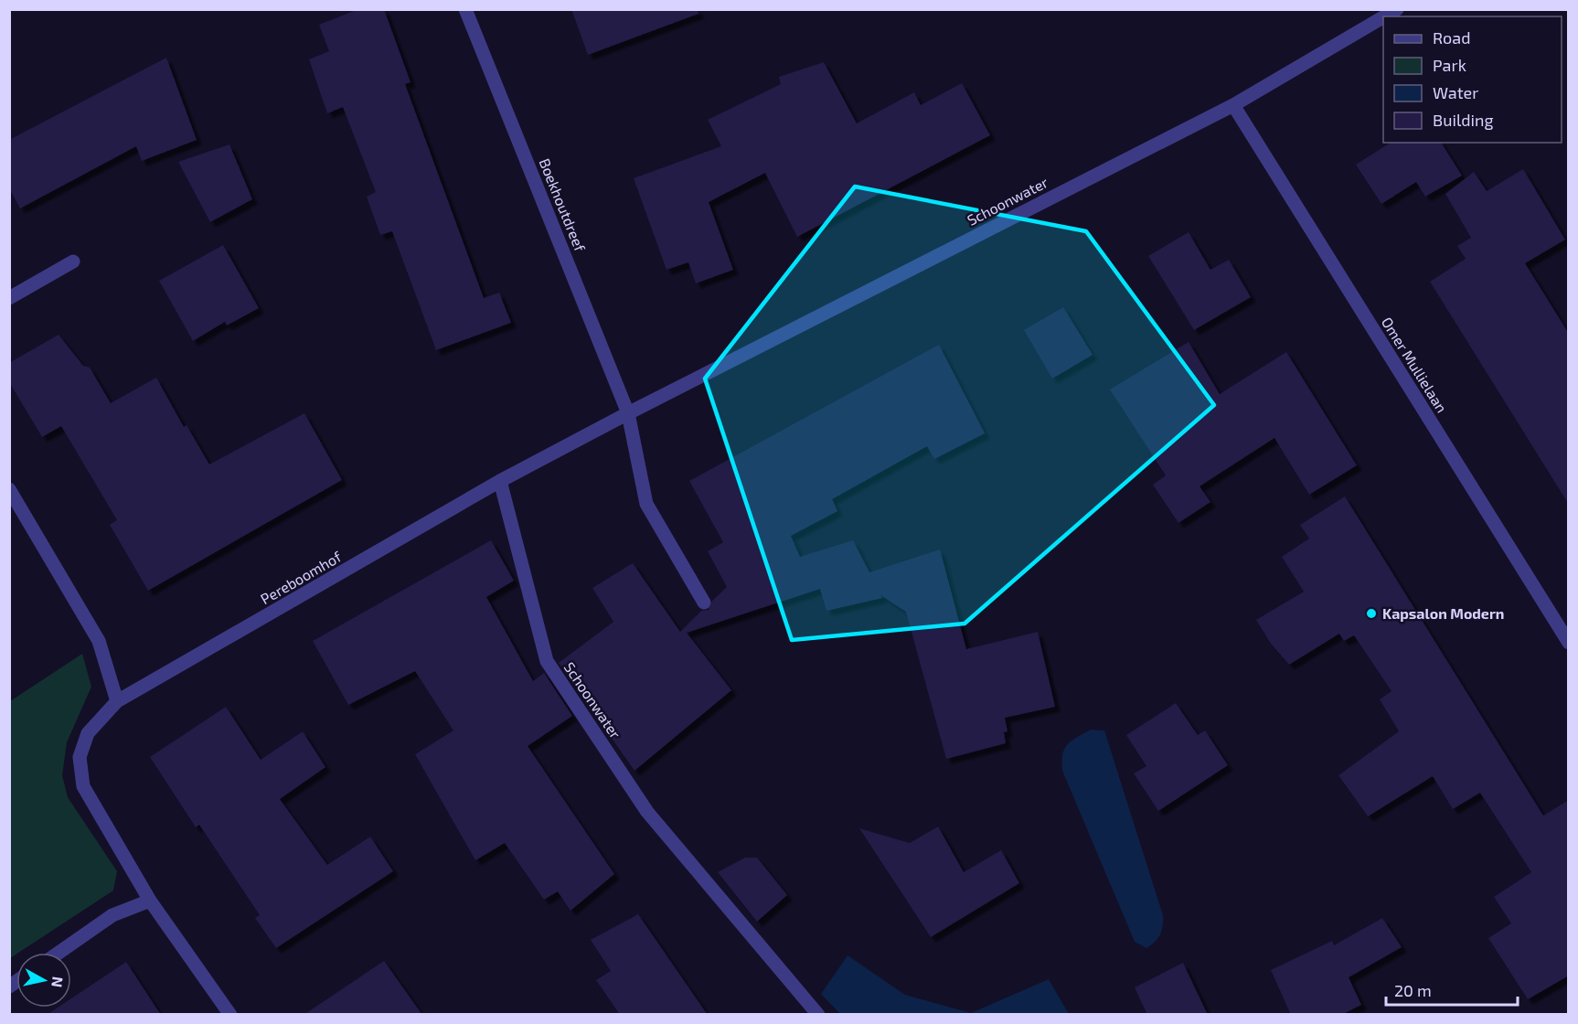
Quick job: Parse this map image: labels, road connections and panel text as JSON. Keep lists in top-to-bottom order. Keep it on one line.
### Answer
{"streets":{"street":["Schoonwater","Boekhoutdreef","Omer Mullielaan","Pereboomhof"]},"crossings":[["Schoonwater","Boekhoutdreef"],["Schoonwater","Omer Mullielaan"],["Schoonwater","Pereboomhof"]],"places":["Kapsalon Modern"],"legend":["Road","Park","Water","Building"],"scale_bar":"20 m","north":"right"}
